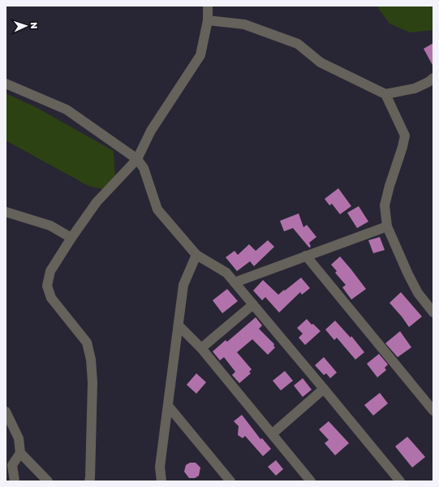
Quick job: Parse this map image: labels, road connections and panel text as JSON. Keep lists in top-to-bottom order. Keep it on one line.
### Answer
{"north":"right"}
